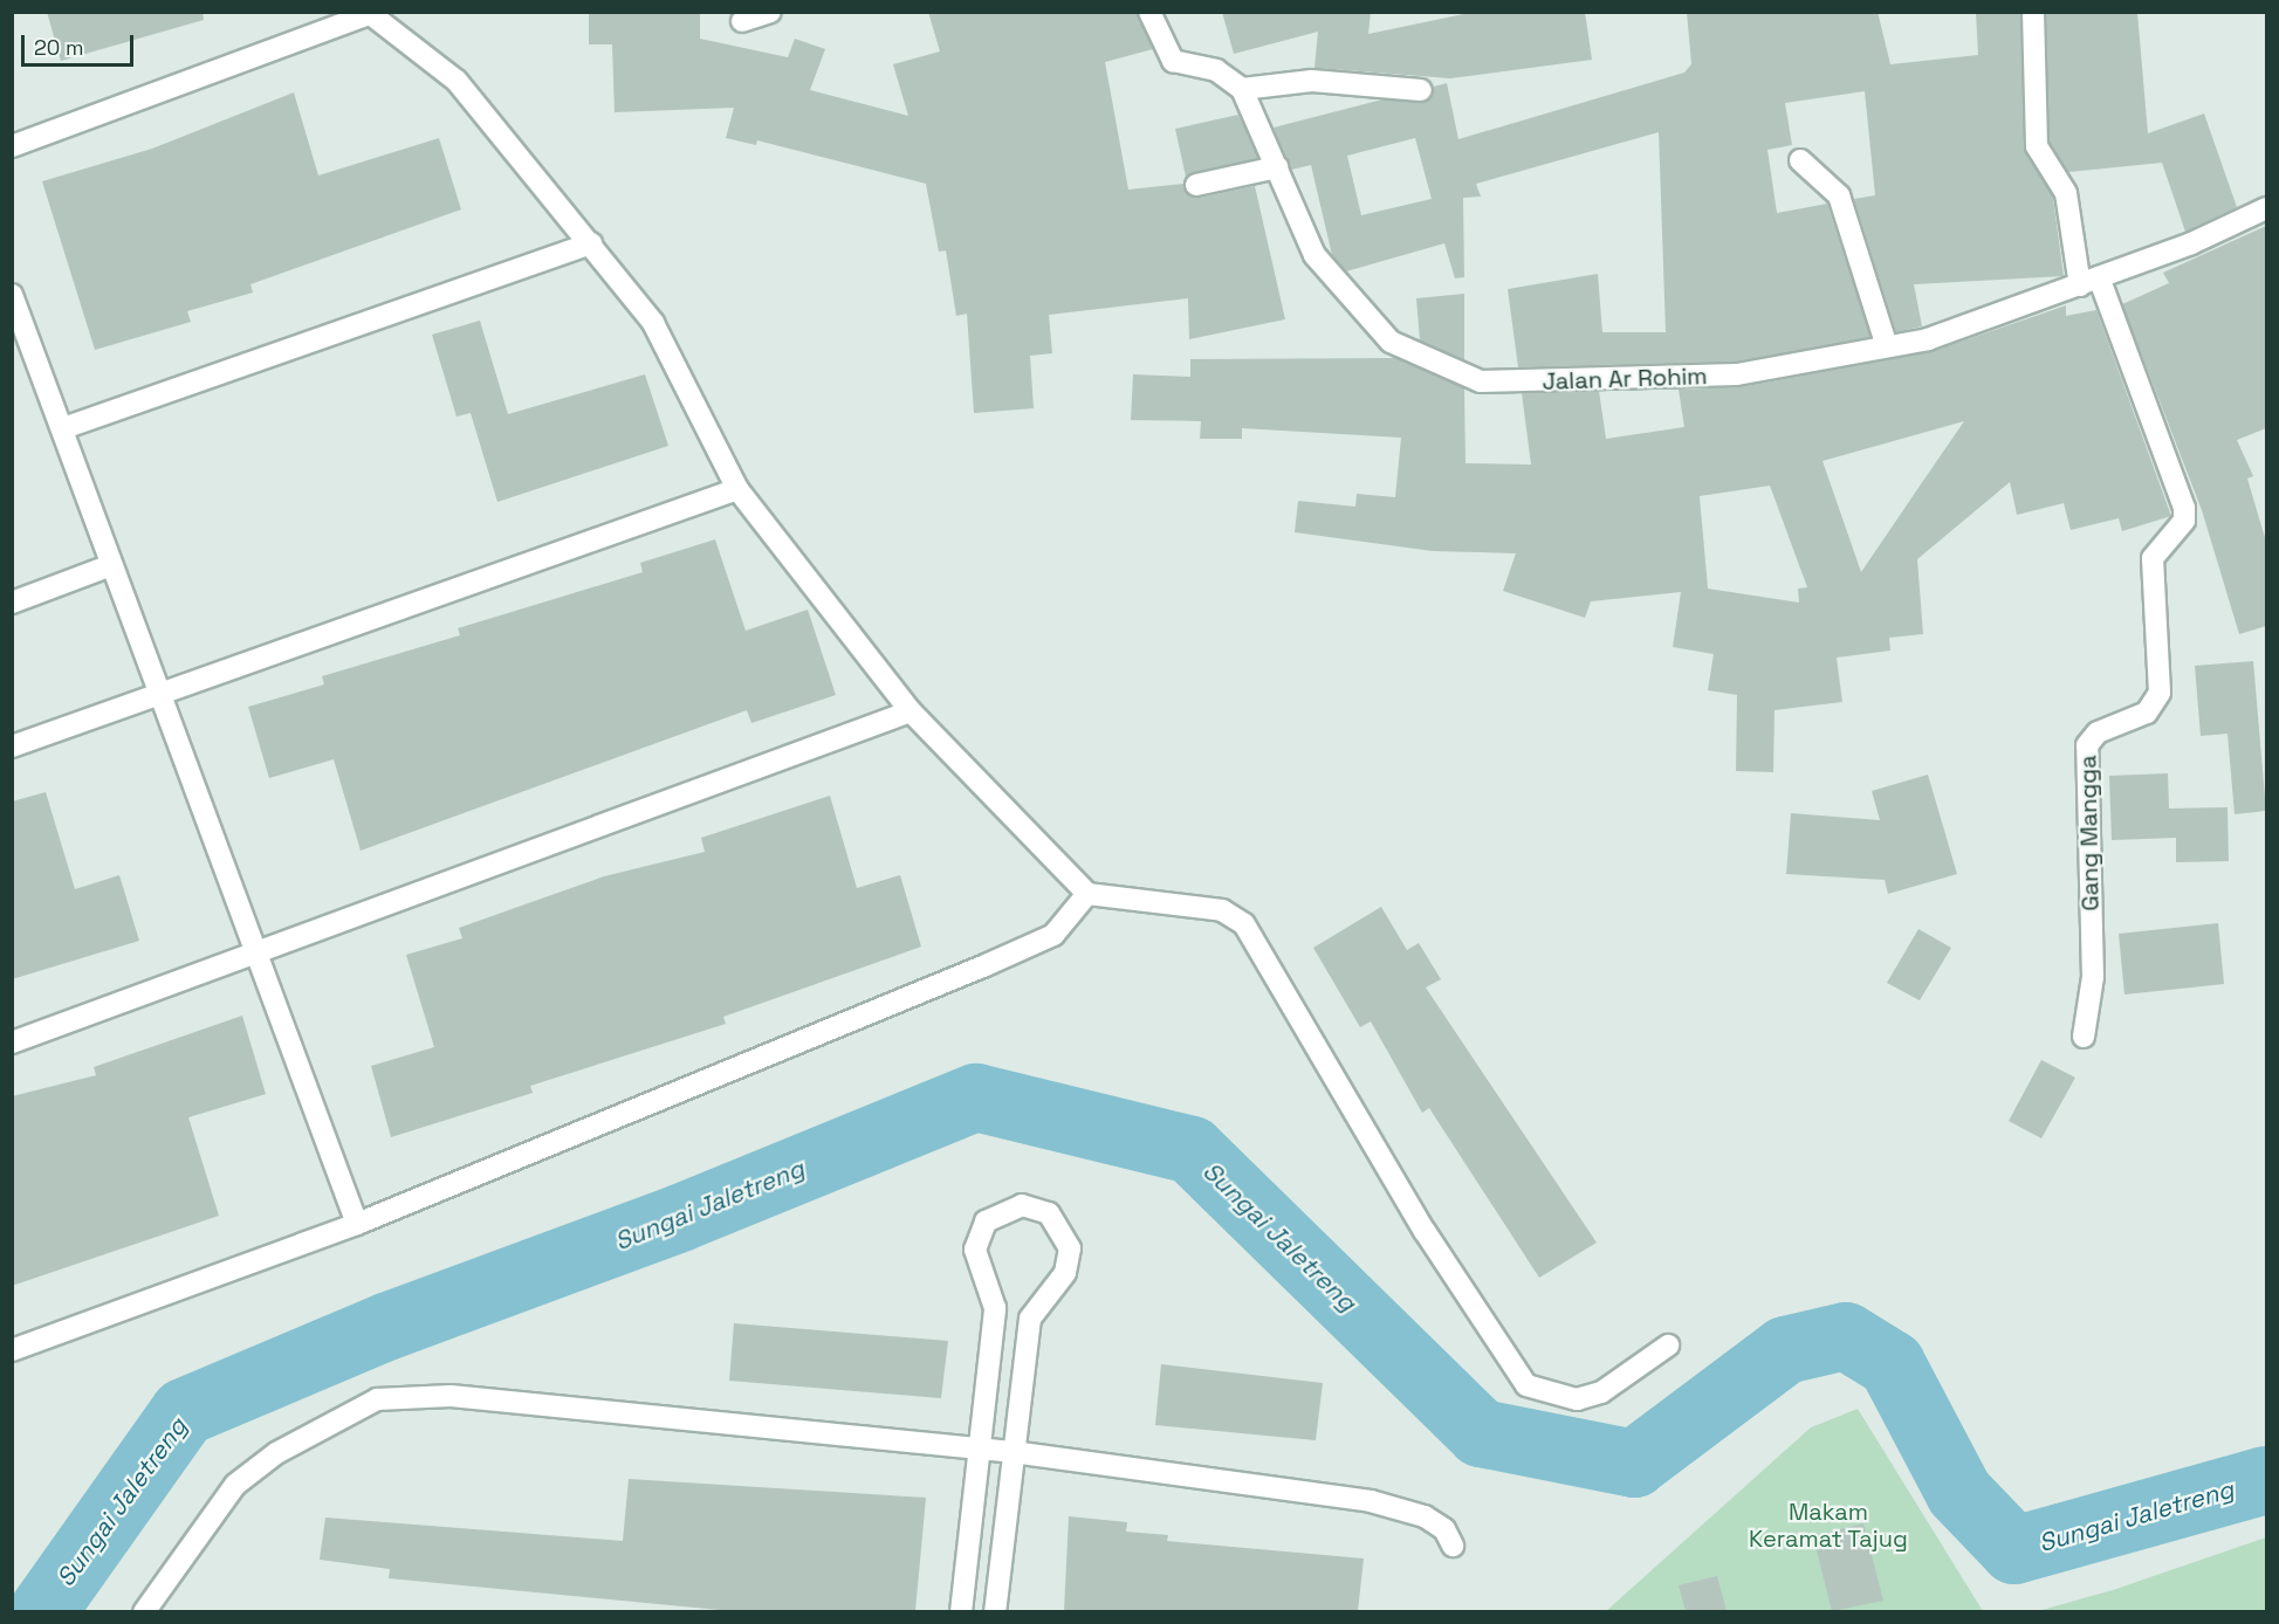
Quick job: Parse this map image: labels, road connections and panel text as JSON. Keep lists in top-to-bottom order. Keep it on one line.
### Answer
{"streets":{"street":["Jalan Ar Rohim","Gang Mangga"]},"crossings":[["Jalan Ar Rohim","Gang Mangga"]],"water":["Sungai Jaletreng"],"parks":["Makam Keramat Tajug"],"scale_bar":"20 m"}
